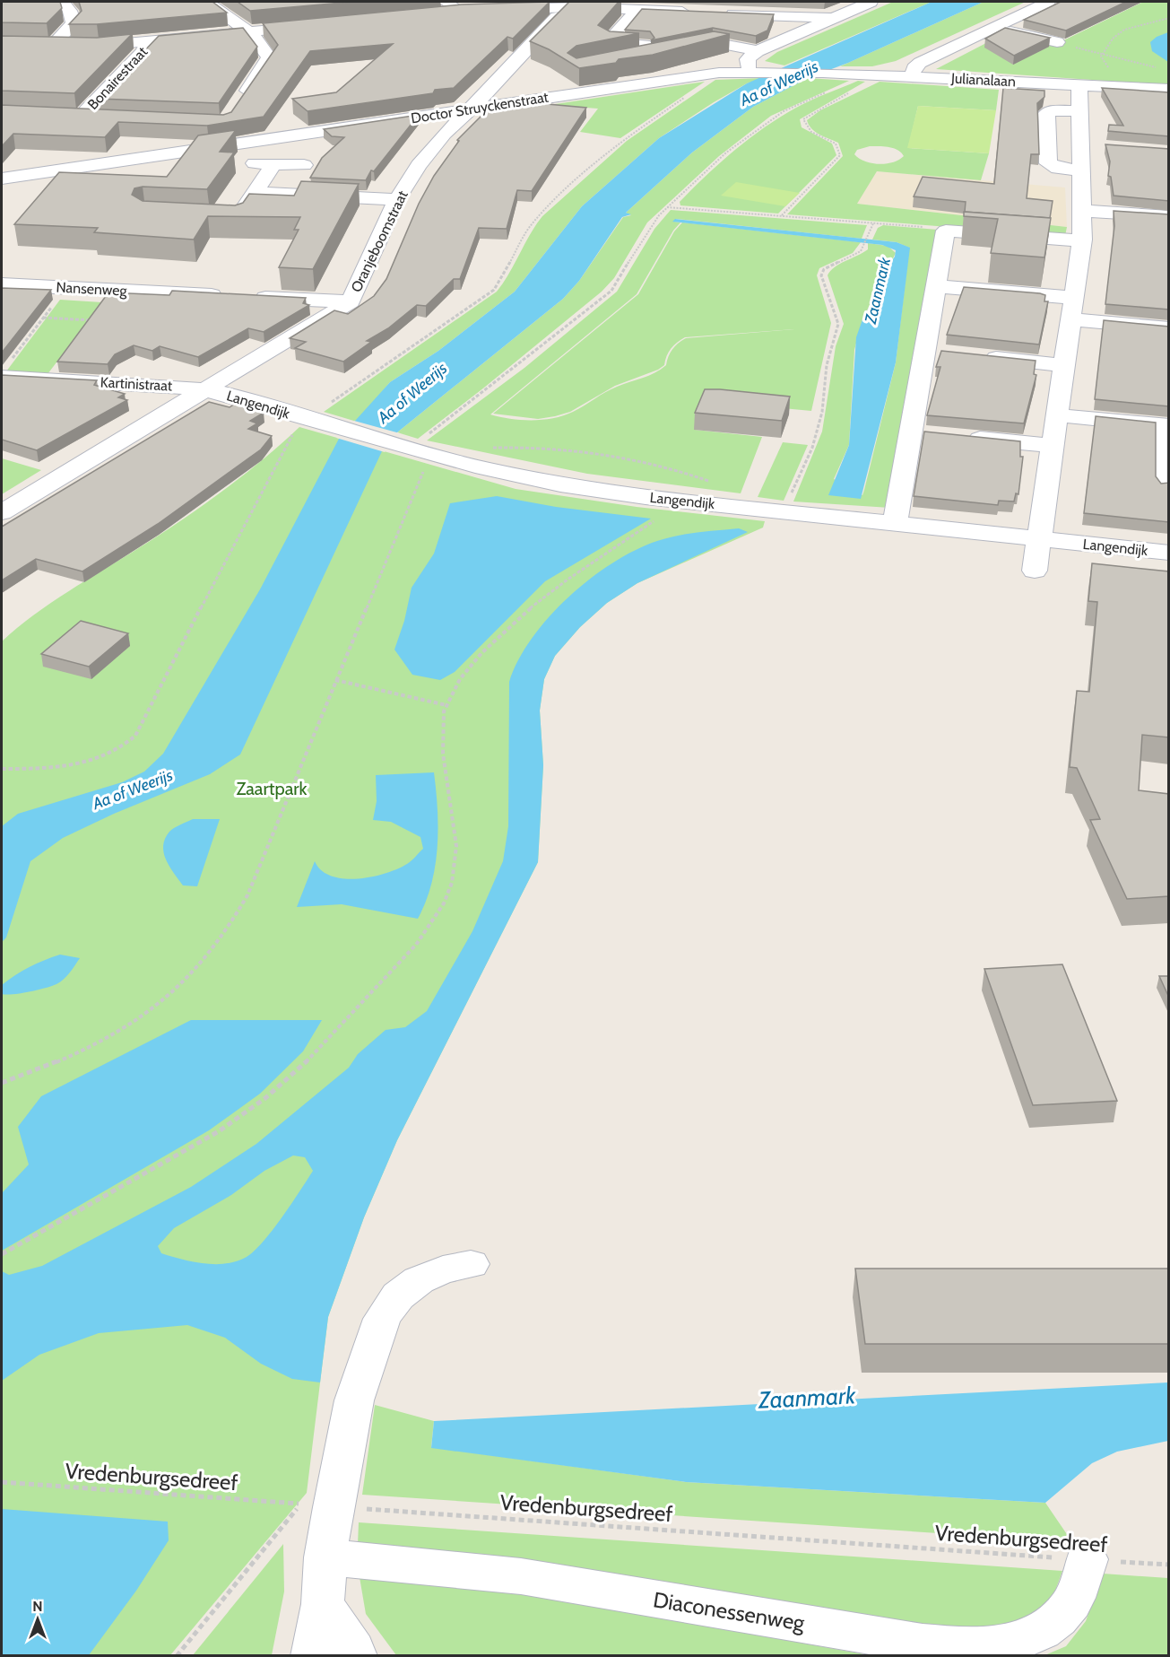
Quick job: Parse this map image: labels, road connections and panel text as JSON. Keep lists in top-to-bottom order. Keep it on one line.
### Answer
{"streets":{"street":["Bonairestraat","Julianalaan","Doctor Struyckenstraat","Oranjeboomstraat","Nansenweg","Kartinistraat","Langendijk","Diaconessenweg"],"path":["Vredenburgsedreef"]},"crossings":[["Julianalaan","Doctor Struyckenstraat"],["Doctor Struyckenstraat","Oranjeboomstraat"],["Oranjeboomstraat","Nansenweg"],["Oranjeboomstraat","Kartinistraat"],["Oranjeboomstraat","Langendijk"],["Kartinistraat","Langendijk"],["Vredenburgsedreef","Diaconessenweg"]],"water":["Aa of Weerijs","Zaanmark"],"parks":["Zaartpark"],"north":"top"}
